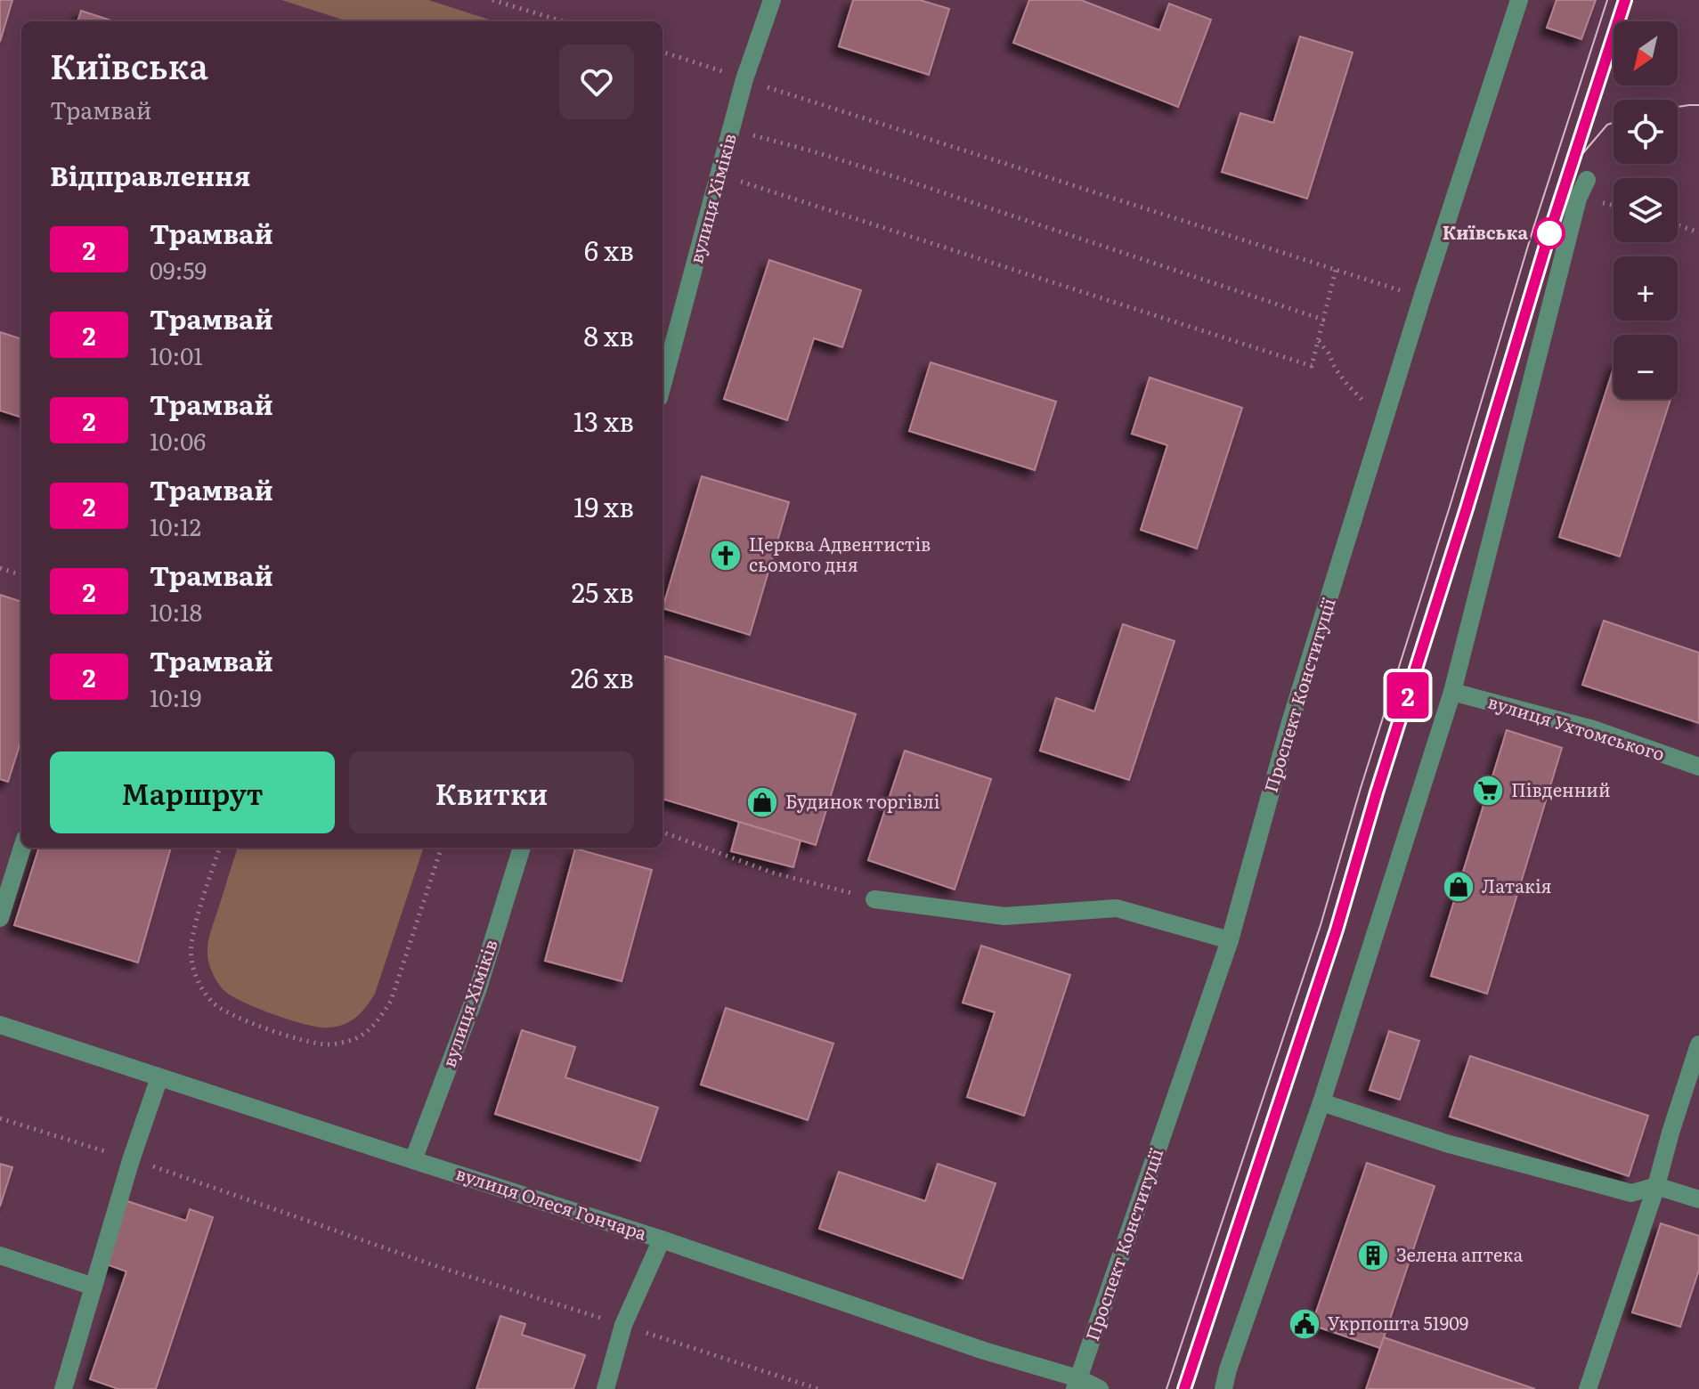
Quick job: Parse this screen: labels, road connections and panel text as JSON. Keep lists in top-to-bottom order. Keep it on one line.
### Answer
{"streets":{"street":["вулиця Хіміків","Проспект Конституції","вулиця Ухтомського","вулиця Олеся Гончара"]},"crossings":[["вулиця Хіміків","вулиця Олеся Гончара"],["Проспект Конституції","вулиця Олеся Гончара"]],"places":{"other":["Київська"],"church":["Церква Адвентистів сьомого дня"],"supermarket":["Південний"],"shop":["Будинок торгівлі","Латакія"],"building":["Зелена аптека"],"public building":["Укрпошта 51909"]},"lines":["tram line 2"],"north":"bottom left","page":{"on_map":"2","map_buttons":["+","−"],"heading":[["Київська","Трамвай"],"Відправлення"],"list":[{"mark":"2","name":"Трамвай","note":"09:59","value":"6 хв"},{"mark":"2","name":"Трамвай","note":"10:01","value":"8 хв"},{"mark":"2","name":"Трамвай","note":"10:06","value":"13 хв"},{"mark":"2","name":"Трамвай","note":"10:12","value":"19 хв"},{"mark":"2","name":"Трамвай","note":"10:18","value":"25 хв"},{"mark":"2","name":"Трамвай","note":"10:19","value":"26 хв"}],"buttons":["Маршрут","Квитки"]}}
